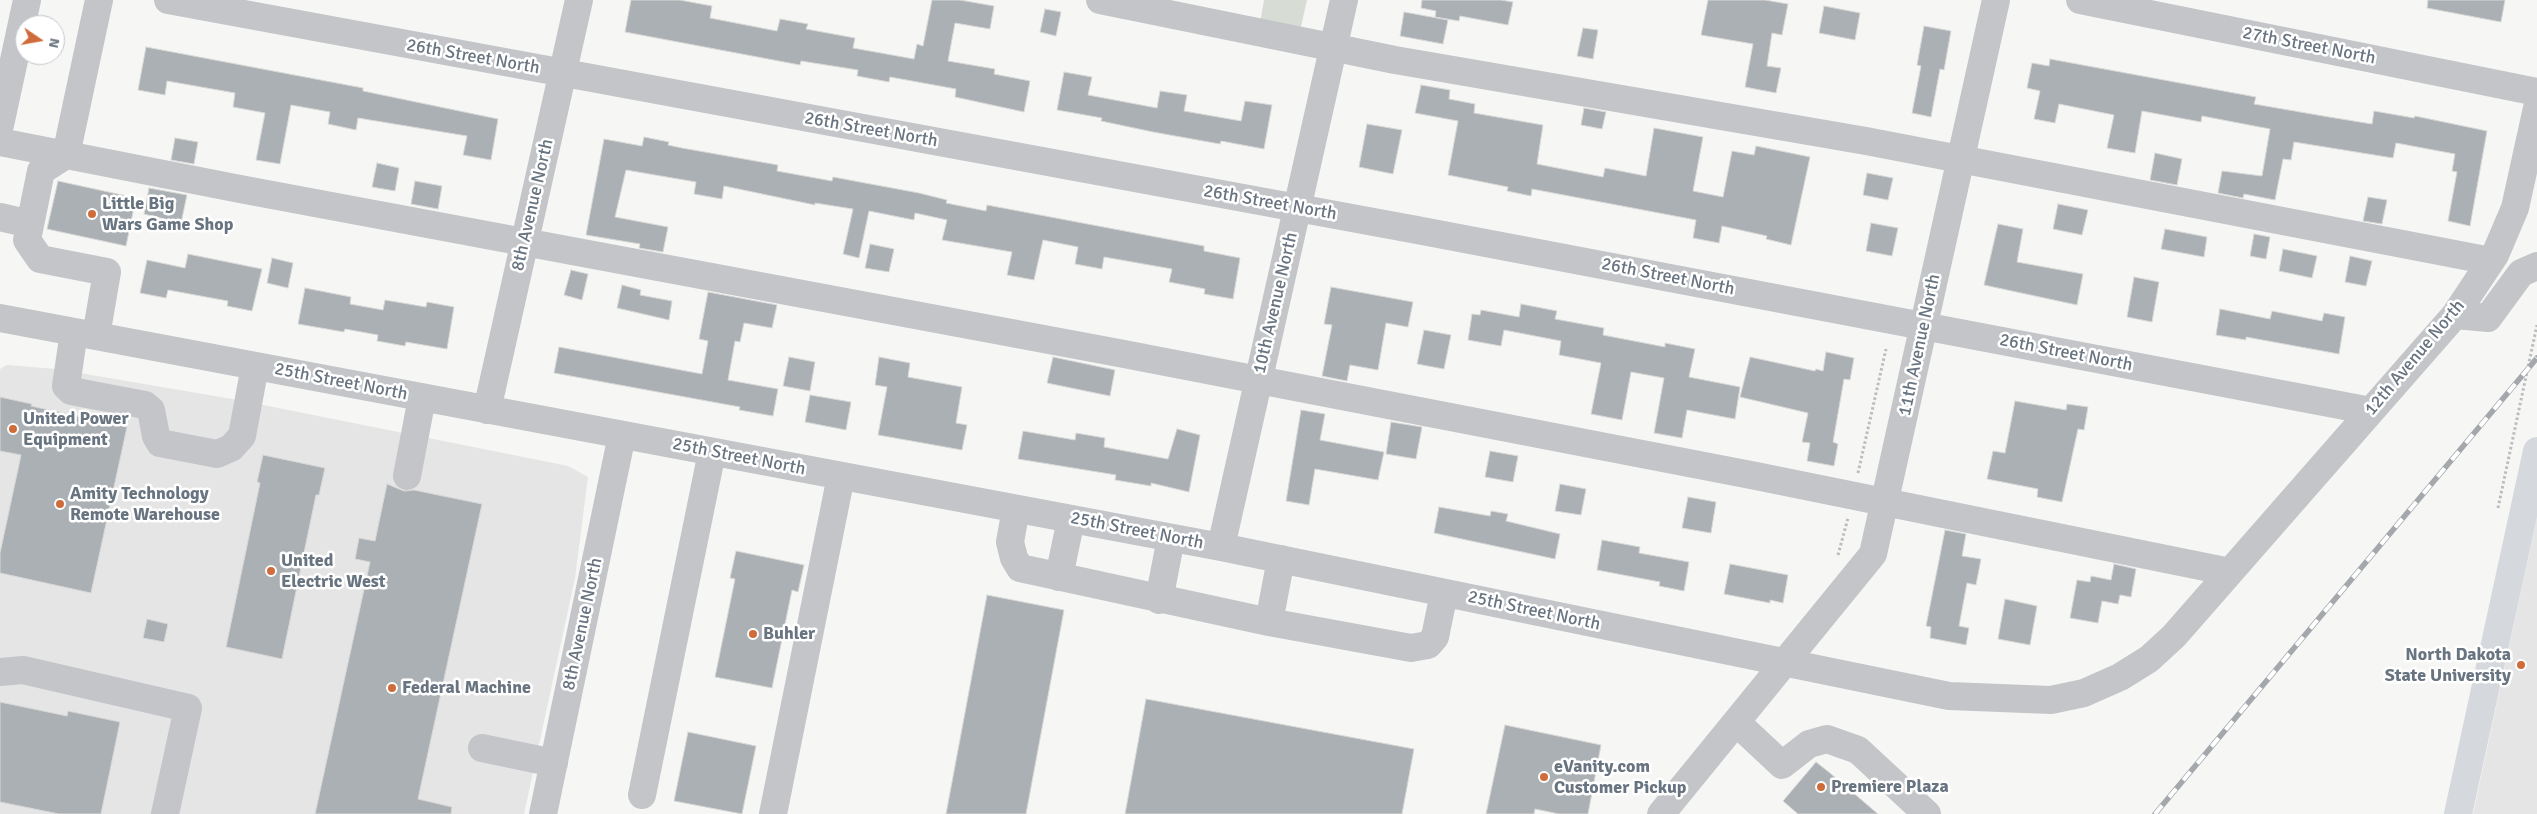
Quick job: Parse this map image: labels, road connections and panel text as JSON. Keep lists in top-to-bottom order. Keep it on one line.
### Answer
{"streets":{"street":["27th Street North","26th Street North","8th Avenue North","10th Avenue North","11th Avenue North","12th Avenue North","25th Street North"]},"crossings":[["26th Street North","8th Avenue North"],["26th Street North","10th Avenue North"],["26th Street North","11th Avenue North"],["26th Street North","12th Avenue North"],["8th Avenue North","25th Street North"],["10th Avenue North","25th Street North"],["11th Avenue North","25th Street North"],["12th Avenue North","25th Street North"]],"places":["Little Big Wars Game Shop","United Power Equipment","Amity Technology Remote Warehouse","United Electric West","Buhler","North Dakota State University","Federal Machine","eVanity.com Customer Pickup","Premiere Plaza"],"north":"right"}
